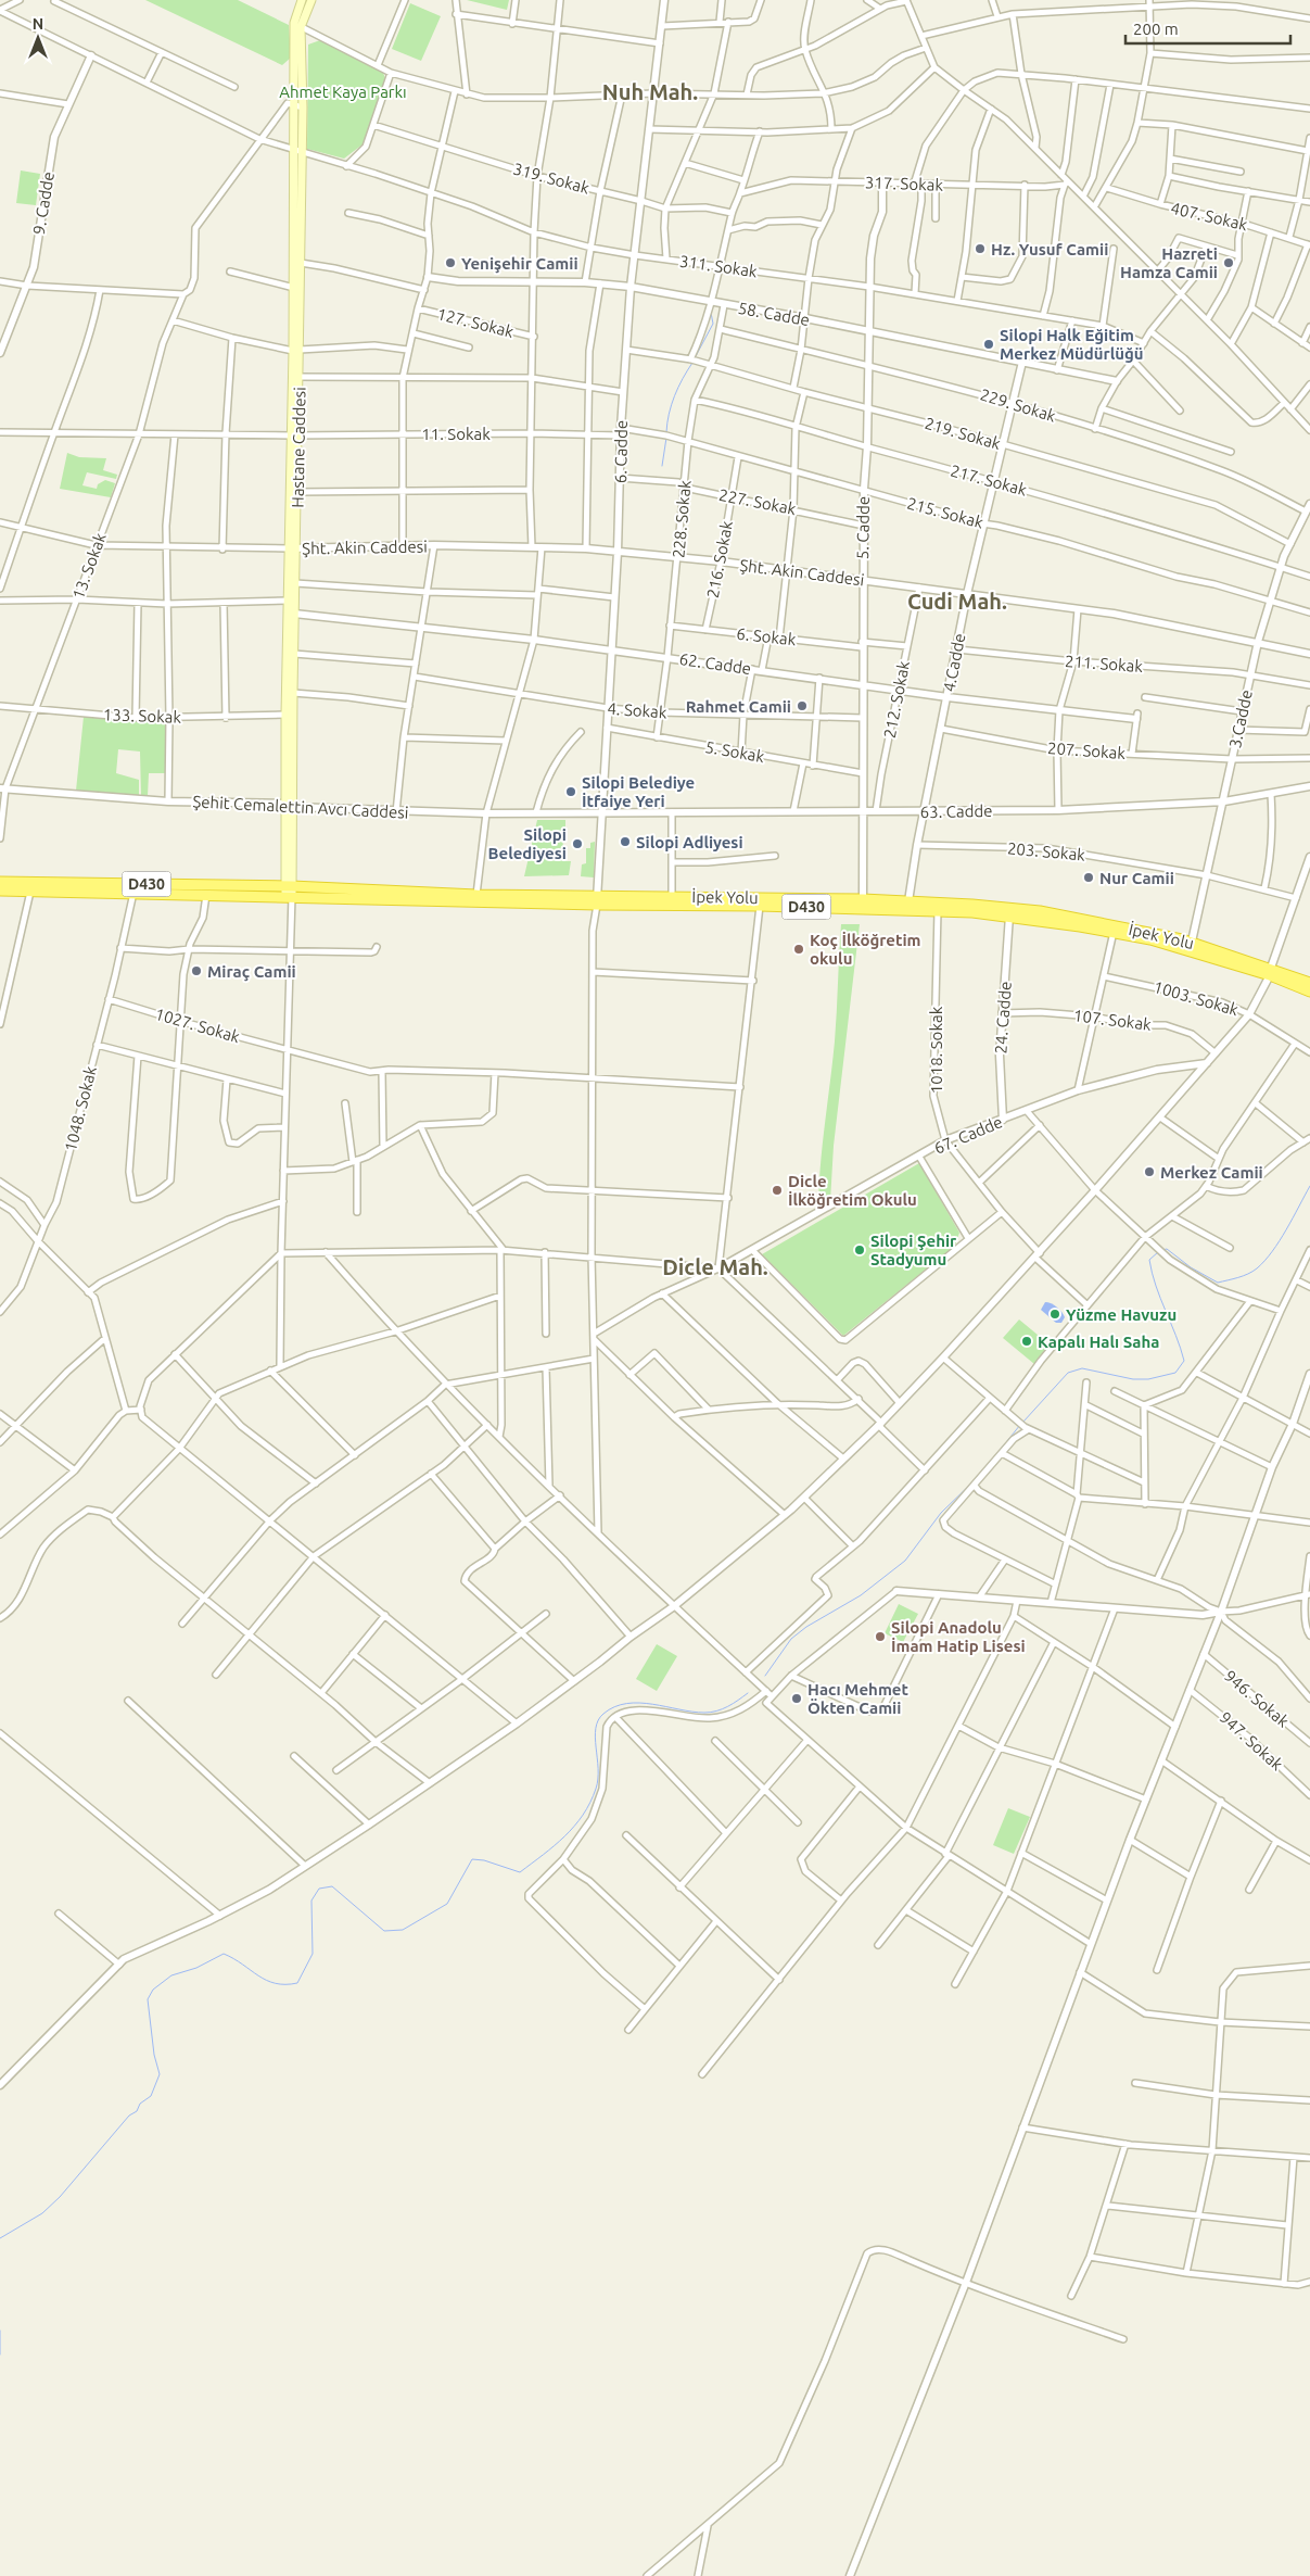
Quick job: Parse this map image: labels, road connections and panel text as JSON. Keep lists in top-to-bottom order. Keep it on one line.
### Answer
{"streets":{"highway":["D430","İpek Yolu"],"main road":["Hastane Caddesi"],"street":["319. Sokak","317. Sokak","9. Cadde","407. Sokak","311. Sokak","58. Cadde","127. Sokak","229. Sokak","11. Sokak","219. Sokak","6. Cadde","217. Sokak","227. Sokak","215. Sokak","228. Sokak","5. Cadde","Şht. Akin Caddesi","216. Sokak","13. Sokak","6. Sokak","4.Cadde","62. Cadde","211. Sokak","212. Sokak","4. Sokak","133. Sokak","3.Cadde","207. Sokak","5. Sokak","Şehit Cemalettin Avcı Caddesi","63. Cadde","203. Sokak","1003. Sokak","24. Cadde","107. Sokak","1027. Sokak","1018. Sokak","1048. Sokak","67. Cadde","946. Sokak","947. Sokak"]},"crossings":[["319. Sokak","6. Cadde"],["317. Sokak","5. Cadde"],["9. Cadde","311. Sokak"],["311. Sokak","Hastane Caddesi"],["311. Sokak","6. Cadde"],["311. Sokak","5. Cadde"],["311. Sokak","13. Sokak"],["58. Cadde","6. Cadde"],["58. Cadde","228. Sokak"],["58. Cadde","5. Cadde"],["58. Cadde","4.Cadde"],["229. Sokak","228. Sokak"],["229. Sokak","5. Cadde"],["229. Sokak","4.Cadde"],["229. Sokak","3.Cadde"],["11. Sokak","Hastane Caddesi"],["11. Sokak","6. Cadde"],["11. Sokak","215. Sokak"],["11. Sokak","13. Sokak"],["219. Sokak","6. Cadde"],["219. Sokak","228. Sokak"],["219. Sokak","5. Cadde"],["219. Sokak","4.Cadde"],["219. Sokak","3.Cadde"],["Hastane Caddesi","Şht. Akin Caddesi"],["Hastane Caddesi","13. Sokak"],["Hastane Caddesi","62. Cadde"],["Hastane Caddesi","133. Sokak"],["Hastane Caddesi","Şehit Cemalettin Avcı Caddesi"],["Hastane Caddesi","D430"],["Hastane Caddesi","İpek Yolu"],["6. Cadde","227. Sokak"],["6. Cadde","215. Sokak"],["6. Cadde","Şht. Akin Caddesi"],["6. Cadde","62. Cadde"],["6. Cadde","4. Sokak"],["6. Cadde","5. Sokak"],["6. Cadde","Şehit Cemalettin Avcı Caddesi"],["6. Cadde","63. Cadde"],["6. Cadde","D430"],["6. Cadde","İpek Yolu"],["217. Sokak","228. Sokak"],["217. Sokak","5. Cadde"],["217. Sokak","4.Cadde"],["217. Sokak","3.Cadde"],["227. Sokak","228. Sokak"],["227. Sokak","5. Cadde"],["227. Sokak","216. Sokak"],["215. Sokak","228. Sokak"],["215. Sokak","5. Cadde"],["215. Sokak","216. Sokak"],["215. Sokak","4.Cadde"],["215. Sokak","3.Cadde"],["228. Sokak","Şht. Akin Caddesi"],["228. Sokak","6. Sokak"],["228. Sokak","62. Cadde"],["228. Sokak","4. Sokak"],["228. Sokak","5. Sokak"],["5. Cadde","Şht. Akin Caddesi"],["5. Cadde","6. Sokak"],["5. Cadde","62. Cadde"],["5. Cadde","4. Sokak"],["5. Cadde","5. Sokak"],["5. Cadde","63. Cadde"],["5. Cadde","D430"],["5. Cadde","İpek Yolu"],["Şht. Akin Caddesi","216. Sokak"],["Şht. Akin Caddesi","4.Cadde"],["Şht. Akin Caddesi","212. Sokak"],["Şht. Akin Caddesi","3.Cadde"],["216. Sokak","6. Sokak"],["13. Sokak","133. Sokak"],["13. Sokak","Şehit Cemalettin Avcı Caddesi"],["6. Sokak","212. Sokak"],["4.Cadde","62. Cadde"],["4.Cadde","211. Sokak"],["4.Cadde","207. Sokak"],["4.Cadde","63. Cadde"],["4.Cadde","203. Sokak"],["4.Cadde","İpek Yolu"],["62. Cadde","212. Sokak"],["211. Sokak","3.Cadde"],["212. Sokak","63. Cadde"],["3.Cadde","207. Sokak"],["3.Cadde","63. Cadde"],["3.Cadde","203. Sokak"],["3.Cadde","İpek Yolu"],["Şehit Cemalettin Avcı Caddesi","63. Cadde"],["D430","İpek Yolu"],["D430","24. Cadde"],["D430","1018. Sokak"],["D430","1048. Sokak"],["24. Cadde","107. Sokak"],["24. Cadde","67. Cadde"],["1027. Sokak","1048. Sokak"],["1018. Sokak","67. Cadde"]],"districts":["Nuh Mah.","Cudi Mah.","Dicle Mah."],"parks":["Ahmet Kaya Parkı"],"places":["Hz. Yusuf Camii","Yenişehir Camii","Hazreti Hamza Camii","Silopi Halk Eğitim Merkez Müdürlüğü","Rahmet Camii","Silopi Belediye İtfaiye Yeri","Silopi Adliyesi","Silopi Belediyesi","Nur Camii","Koç İlköğretim okulu","Miraç Camii","Merkez Camii","Dicle İlköğretim Okulu","Silopi Şehir Stadyumu","Yüzme Havuzu","Kapalı Halı Saha","Silopi Anadolu İmam Hatip Lisesi","Hacı Mehmet Ökten Camii"],"scale_bar":"200 m","north":"top"}
